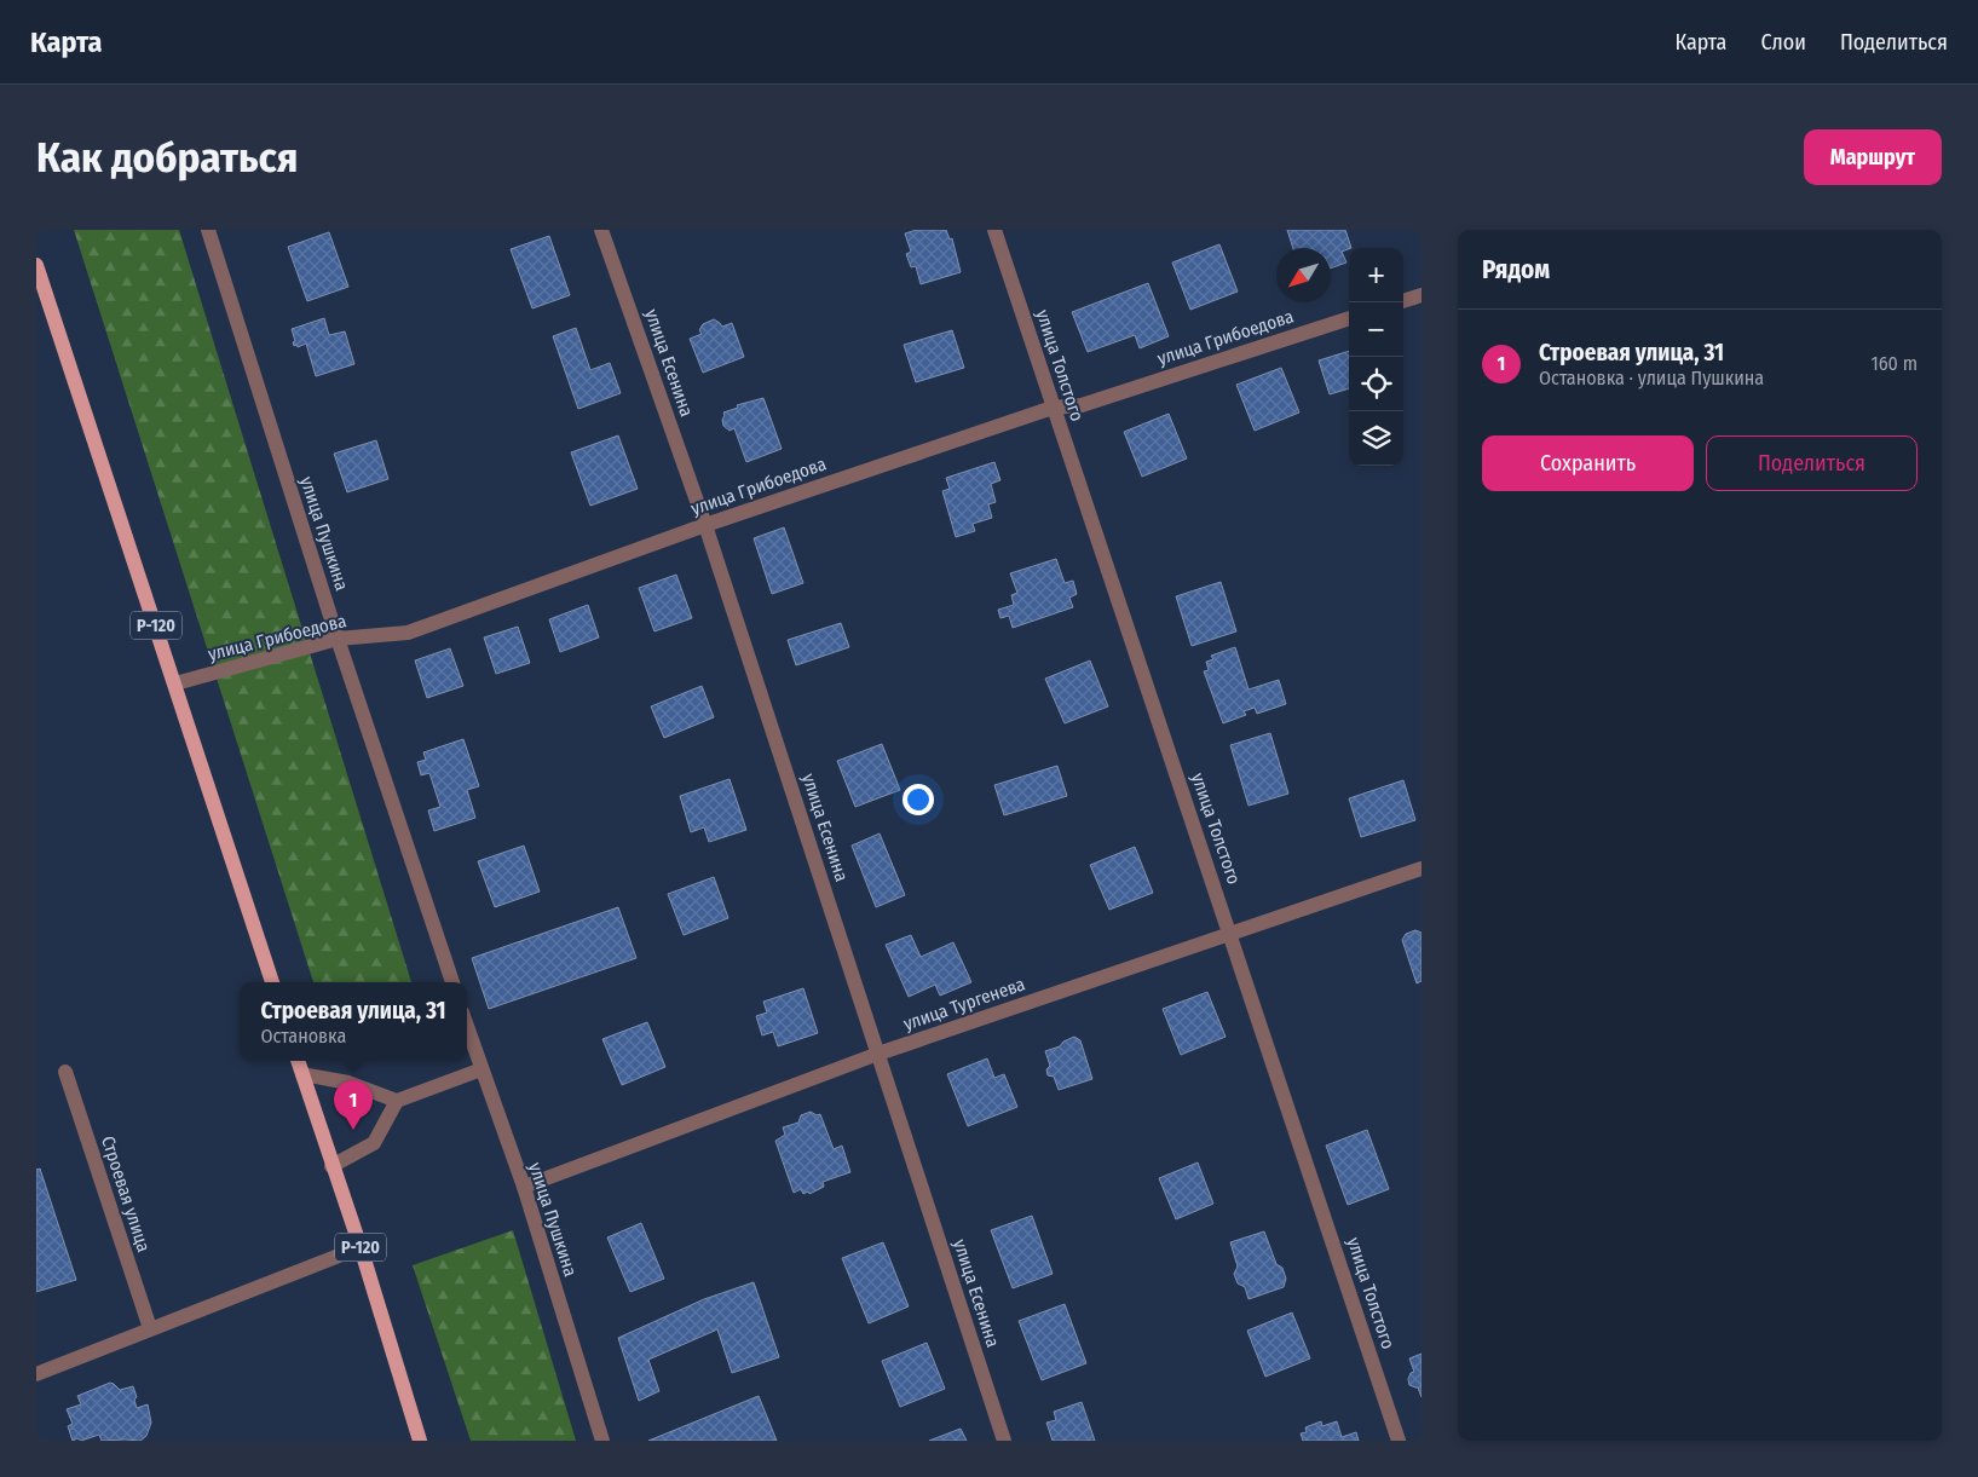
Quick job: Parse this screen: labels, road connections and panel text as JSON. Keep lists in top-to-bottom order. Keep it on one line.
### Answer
{"streets":{"main road":["Р-120"],"street":["улица Грибоедова","улица Есенина","улица Толстого","улица Пушкина","улица Тургенева","Строевая улица"]},"crossings":[["улица Грибоедова","улица Есенина"],["улица Грибоедова","улица Толстого"],["улица Грибоедова","улица Пушкина"],["улица Грибоедова","Р-120"],["улица Есенина","улица Тургенева"],["улица Толстого","улица Тургенева"],["улица Пушкина","улица Тургенева"]],"north":"bottom left","page":{"header":"Карта","nav":["Карта","Слои","Поделиться"],"buttons":["Маршрут",["Сохранить","Поделиться"]],"title":"Как добраться","heading":"Рядом","map_buttons":["+","−"],"list":[{"mark":"1","name":"Строевая улица, 31","note":"Остановка · улица Пушкина","value":"160 m"}],"popup":["Строевая улица, 31","Остановка"],"pins":"1"}}
